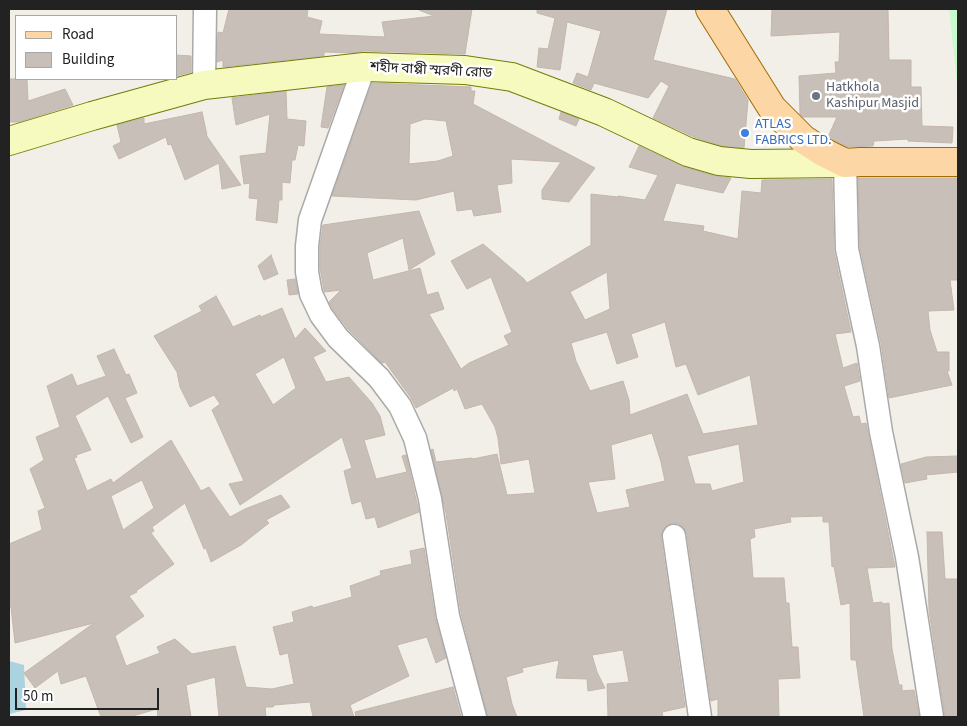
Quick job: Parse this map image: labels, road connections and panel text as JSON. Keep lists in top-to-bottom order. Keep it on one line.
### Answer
{"streets":{"street":["শহীদ বাপ্পী স্মরণী রোড"]},"places":["Hatkhola Kashipur Masjid","ATLAS FABRICS LTD."],"legend":["Road","Building"],"scale_bar":"50 m"}
